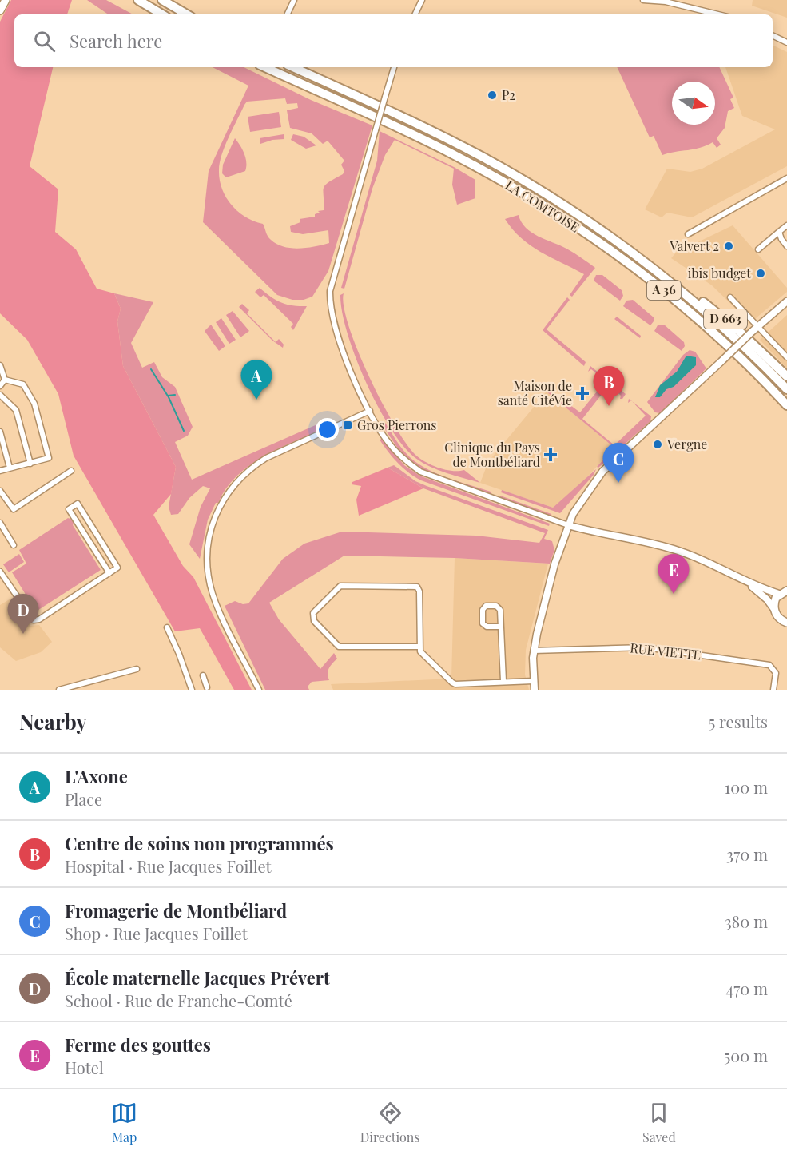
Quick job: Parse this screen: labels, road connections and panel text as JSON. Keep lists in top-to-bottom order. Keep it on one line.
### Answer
{"streets":{"highway":["LA COMTOISE","A 36","D 663"],"street":["RUE VIETTE"]},"crossings":[["LA COMTOISE","D 663"]],"places":{"other":["P2","Valvert 2","ibis budget","Vergne"],"health":["Maison de santé CitéVie","Clinique du Pays de Montbéliard"],"transit":["Gros Pierrons"]},"north":"right","page":{"search":"Search here","pins":["A","B","C","E","D"],"heading":["Nearby","5 results"],"list":[{"mark":"A","name":"L'Axone","note":"Place","value":"100 m"},{"mark":"B","name":"Centre de soins non programmés","note":"Hospital · Rue Jacques Foillet","value":"370 m"},{"mark":"C","name":"Fromagerie de Montbéliard","note":"Shop · Rue Jacques Foillet","value":"380 m"},{"mark":"D","name":"École maternelle Jacques Prévert","note":"School · Rue de Franche-Comté","value":"470 m"},{"mark":"E","name":"Ferme des gouttes","note":"Hotel","value":"500 m"}],"nav":["Map","Directions","Saved"]}}
